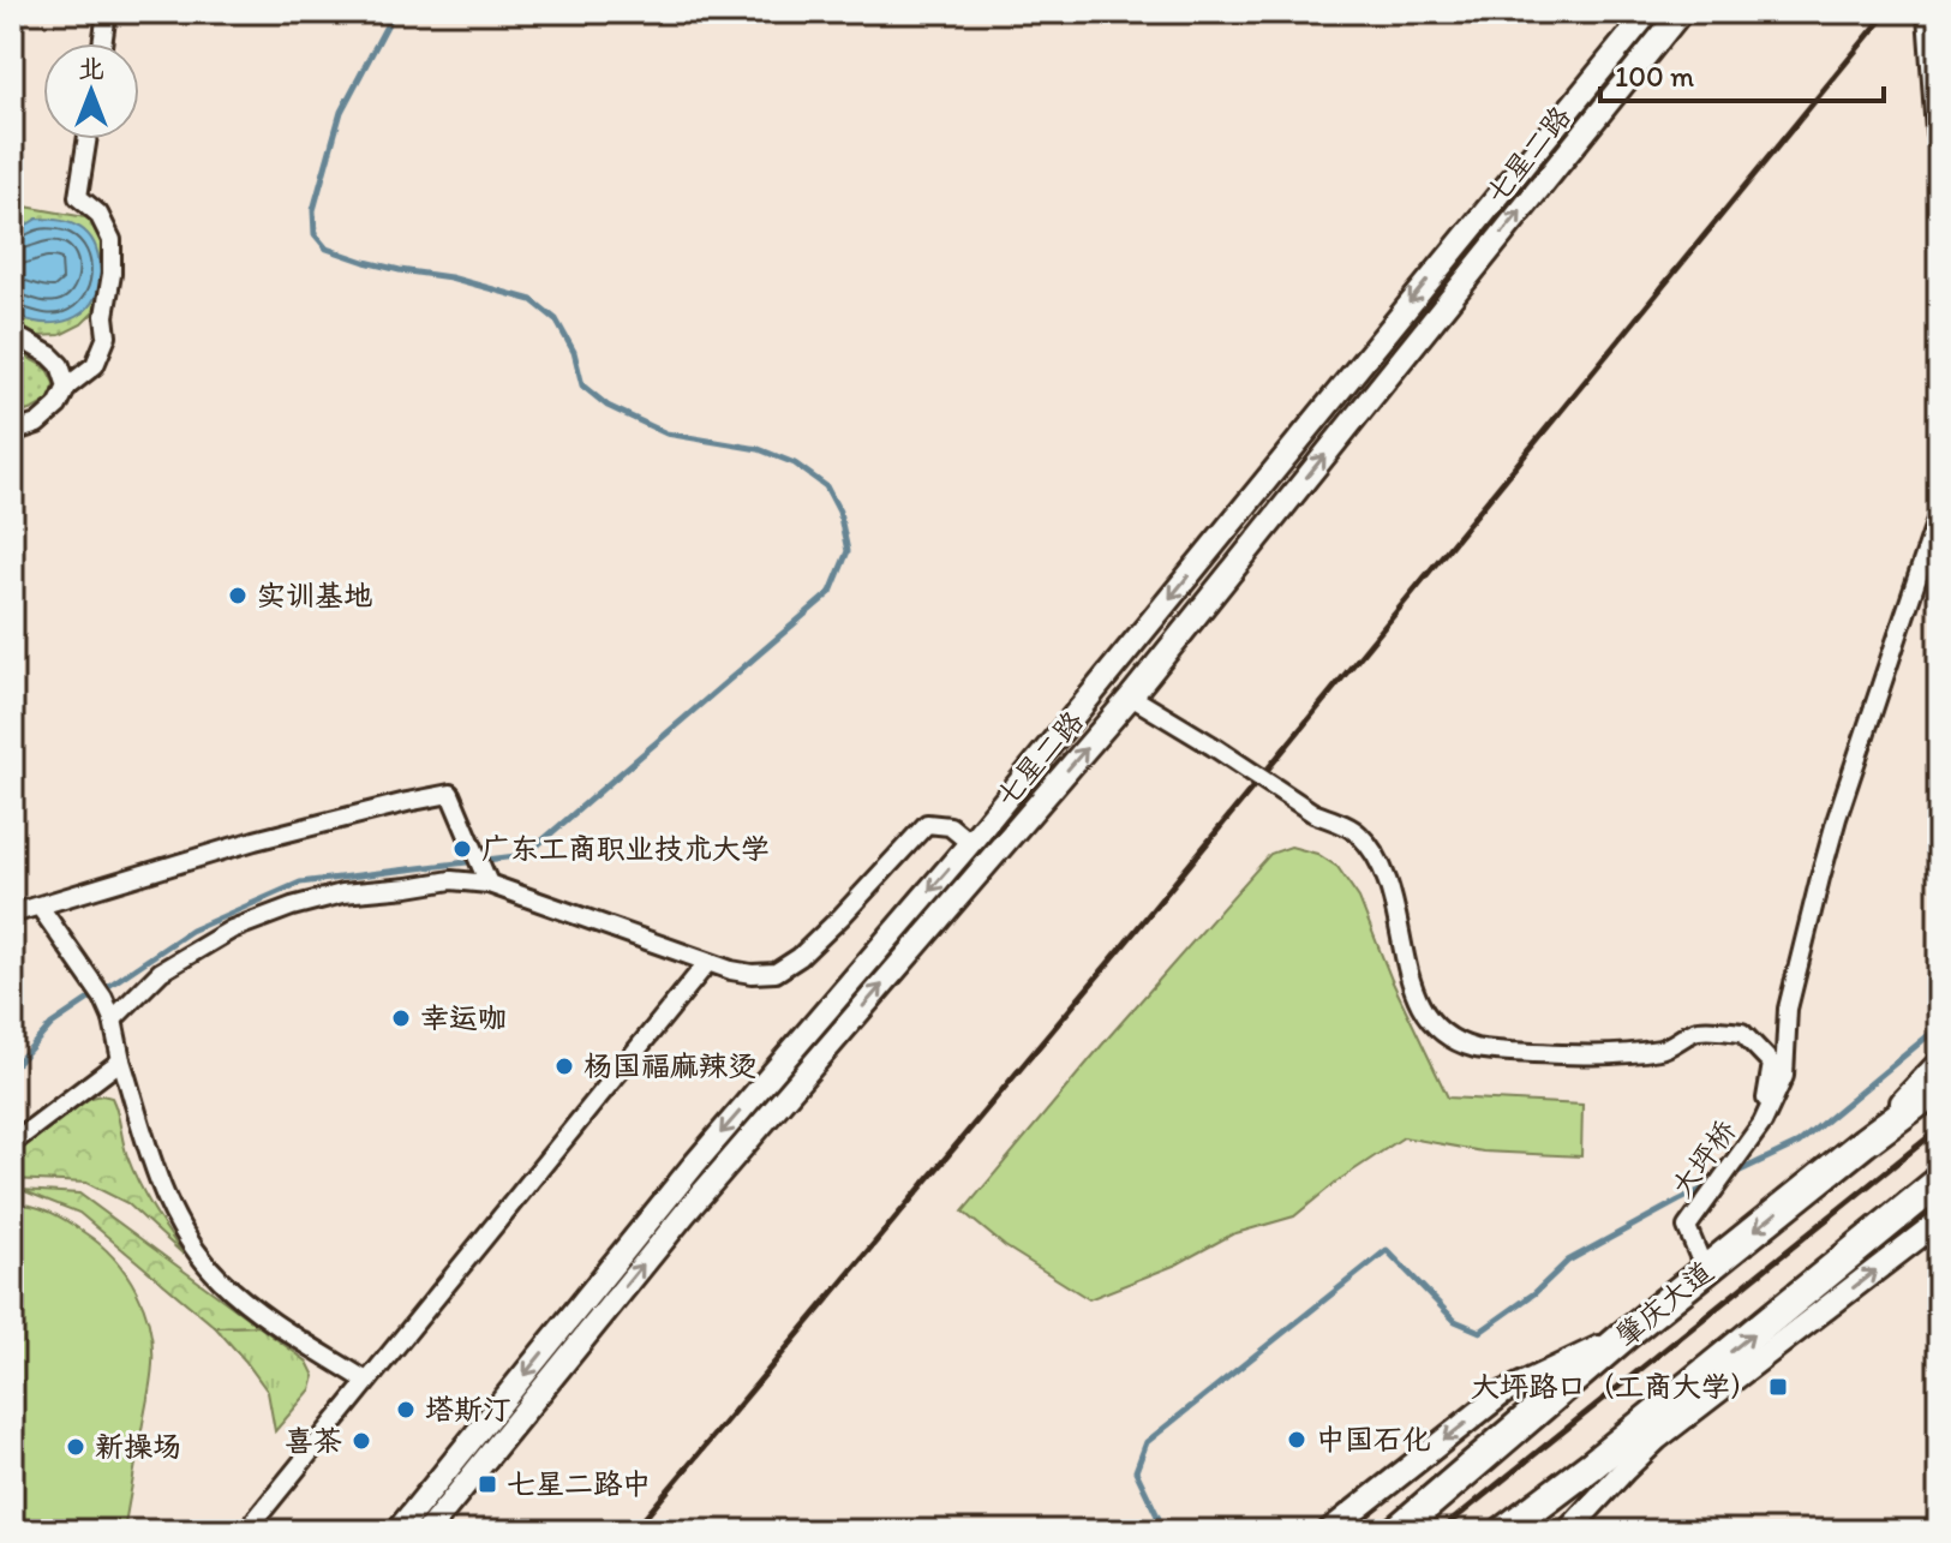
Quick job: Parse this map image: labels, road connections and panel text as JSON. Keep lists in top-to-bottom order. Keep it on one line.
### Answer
{"streets":{"highway":["肇庆大道"],"street":["七星二路","大坪桥"]},"crossings":[["大坪桥","肇庆大道"]],"places":{"other":["实训基地","广东工商职业技术大学","幸运咖","杨国福麻辣烫","塔斯汀","中国石化","喜茶","新操场"],"transit":["大坪路口（工商大学）","七星二路中"]},"scale_bar":"100 m","north":"top"}
